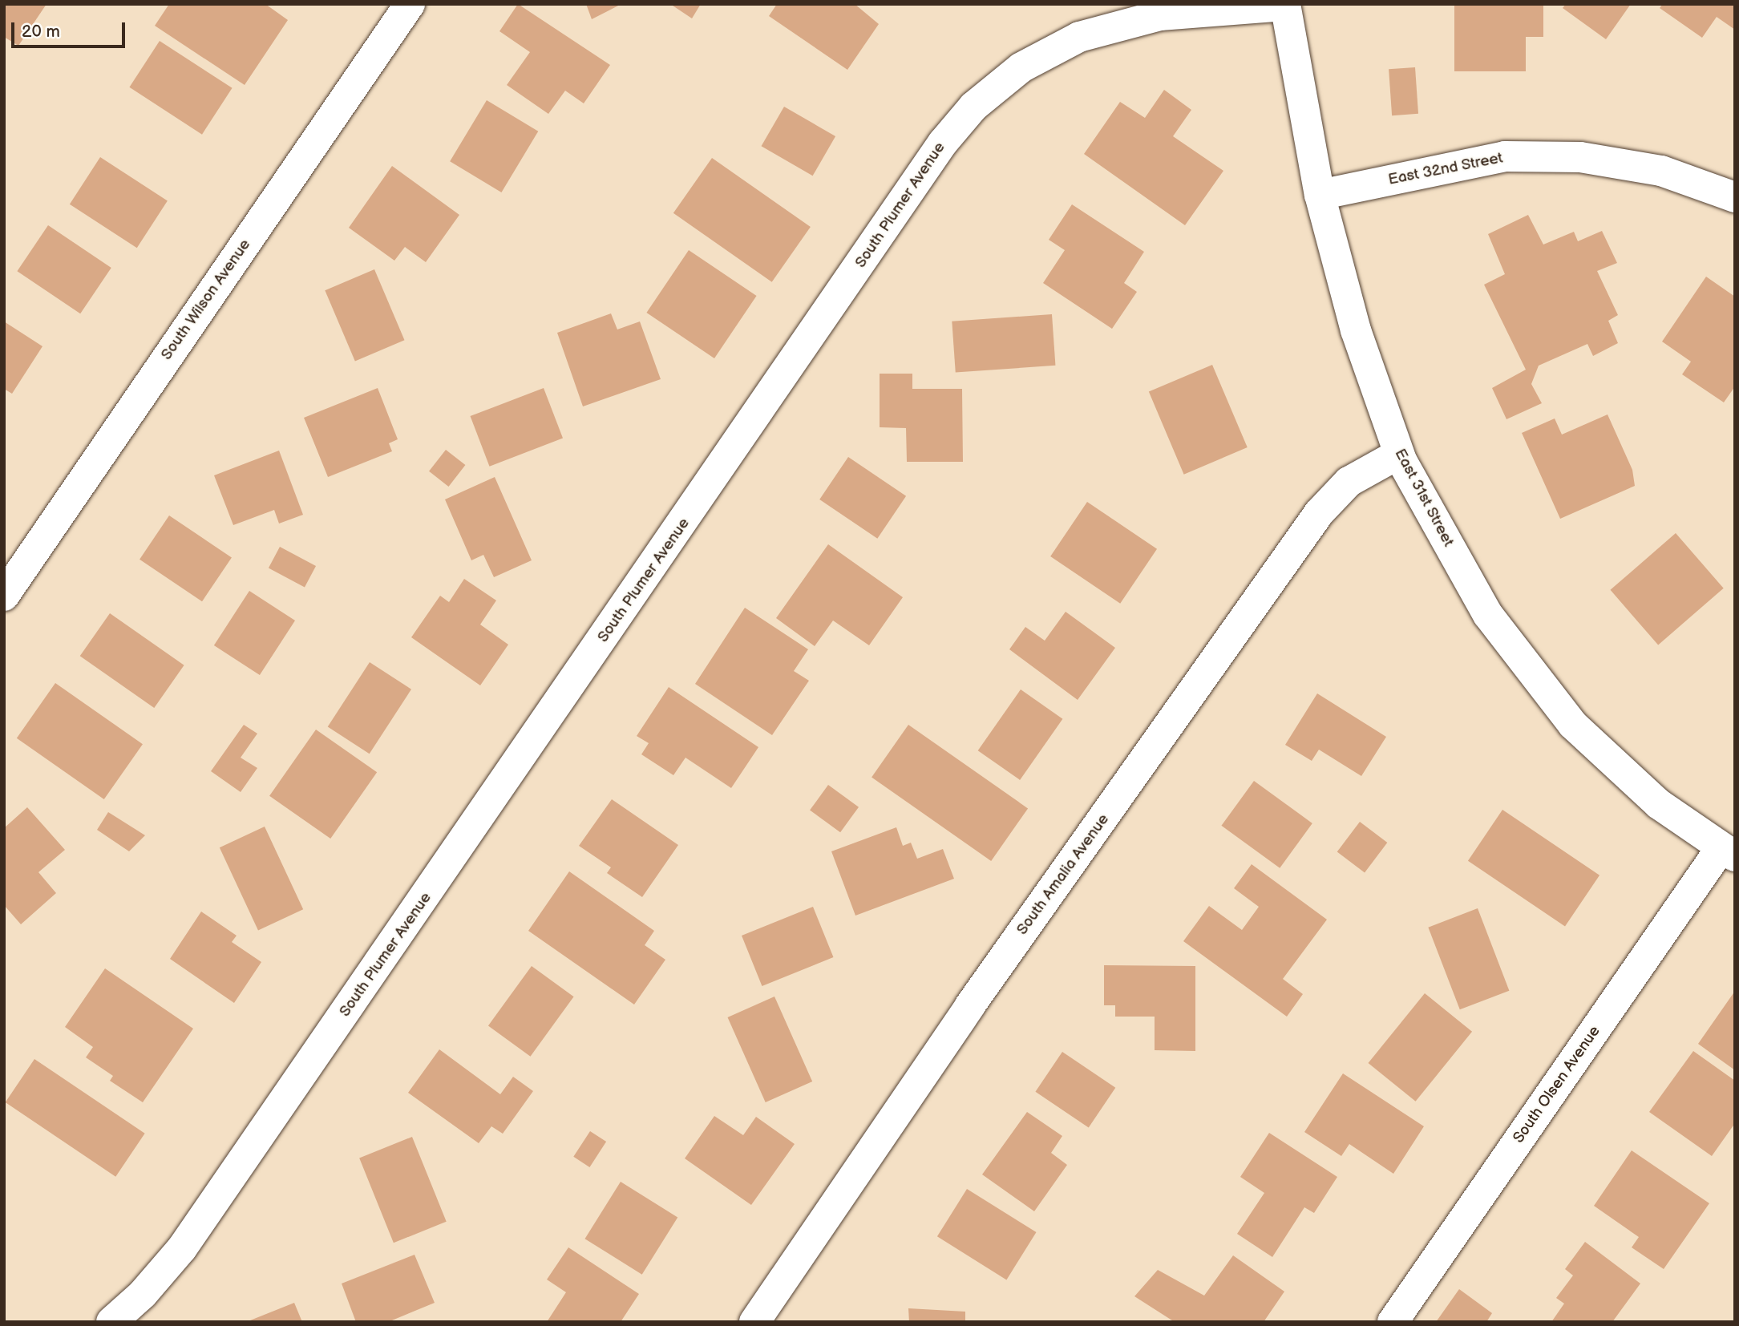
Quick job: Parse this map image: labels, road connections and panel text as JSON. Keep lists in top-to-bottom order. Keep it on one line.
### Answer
{"streets":{"street":["East 32nd Street","South Plumer Avenue","South Wilson Avenue","East 31st Street","South Amalia Avenue","South Olsen Avenue"]},"crossings":[["East 32nd Street","East 31st Street"],["South Plumer Avenue","East 31st Street"],["East 31st Street","South Amalia Avenue"],["East 31st Street","South Olsen Avenue"]],"scale_bar":"20 m"}
